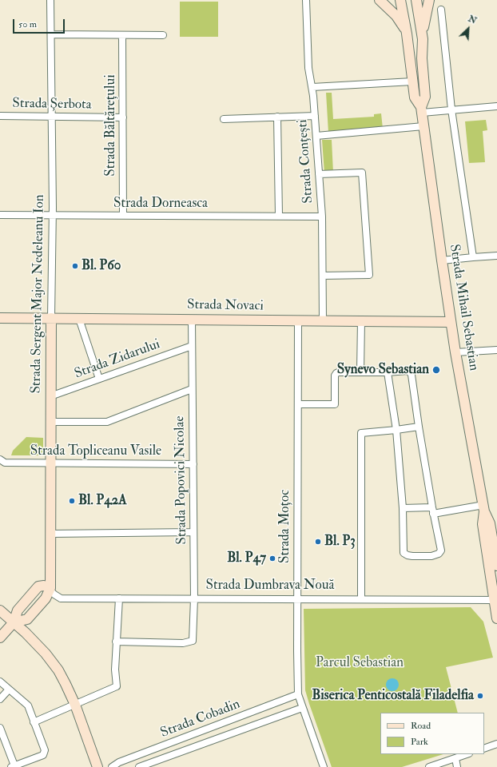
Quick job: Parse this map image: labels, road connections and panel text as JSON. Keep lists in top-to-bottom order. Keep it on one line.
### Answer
{"streets":{"street":["Strada Șerbota","Strada Băltărețului","Strada Conțești","Strada Dorneasca","Strada Sergent Major Nedeleanu Ion","Strada Novaci","Strada Mihail Sebastian","Strada Zidarului","Strada Topliceanu Vasile","Strada Popovici Nicolae","Strada Moțoc","Strada Dumbrava Nouă","Strada Cobadin"]},"crossings":[["Strada Șerbota","Strada Băltărețului"],["Strada Șerbota","Strada Sergent Major Nedeleanu Ion"],["Strada Băltărețului","Strada Dorneasca"],["Strada Conțești","Strada Dorneasca"],["Strada Conțești","Strada Novaci"],["Strada Dorneasca","Strada Sergent Major Nedeleanu Ion"],["Strada Sergent Major Nedeleanu Ion","Strada Novaci"],["Strada Sergent Major Nedeleanu Ion","Strada Zidarului"],["Strada Sergent Major Nedeleanu Ion","Strada Topliceanu Vasile"],["Strada Sergent Major Nedeleanu Ion","Strada Dumbrava Nouă"],["Strada Novaci","Strada Mihail Sebastian"],["Strada Novaci","Strada Popovici Nicolae"],["Strada Novaci","Strada Moțoc"],["Strada Mihail Sebastian","Strada Dumbrava Nouă"],["Strada Zidarului","Strada Popovici Nicolae"],["Strada Topliceanu Vasile","Strada Popovici Nicolae"],["Strada Popovici Nicolae","Strada Dumbrava Nouă"],["Strada Moțoc","Strada Dumbrava Nouă"],["Strada Moțoc","Strada Cobadin"]],"parks":["Parcul Sebastian"],"places":["Bl. P60","Synevo Sebastian","Bl. P42A","Bl. P3","Bl. P47","Biserica Penticostală Filadelfia"],"legend":["Road","Park"],"scale_bar":"50 m","north":"top right"}
